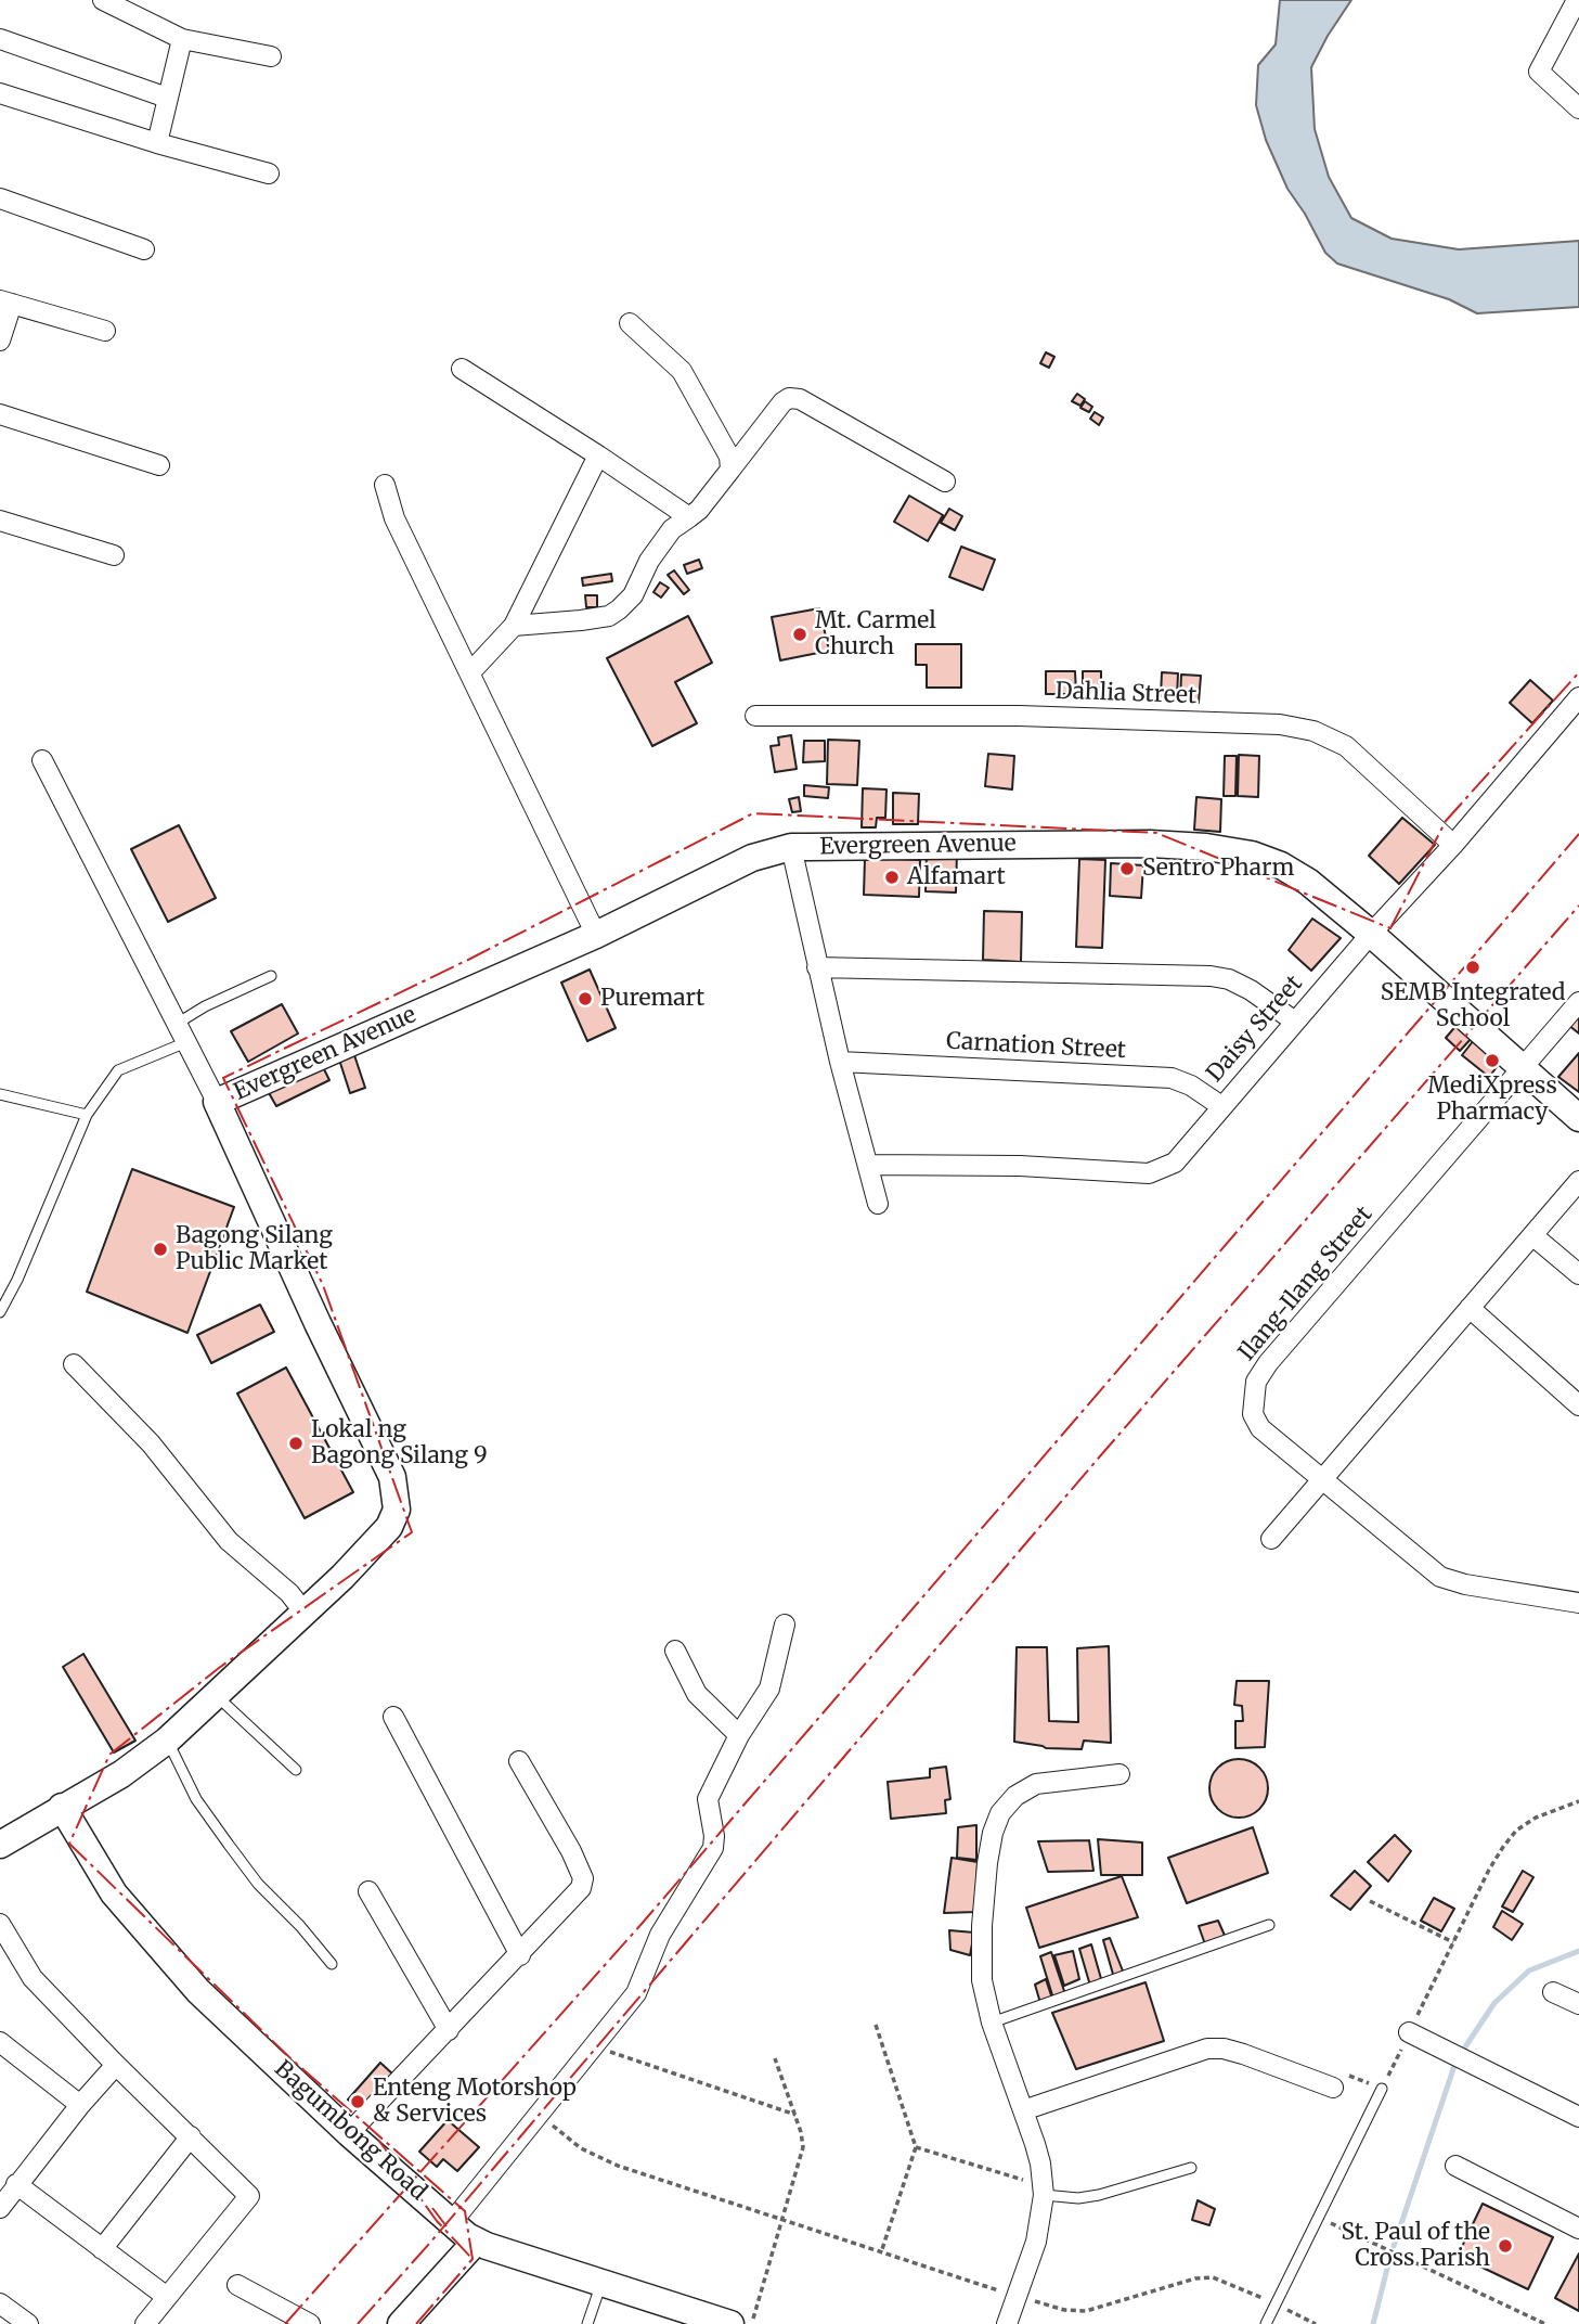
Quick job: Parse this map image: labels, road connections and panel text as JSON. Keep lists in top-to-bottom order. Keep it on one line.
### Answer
{"streets":{"street":["Dahlia Street","Evergreen Avenue","Daisy Street","Carnation Street","Ilang-Ilang Street","Bagumbong Road"]},"crossings":[["Dahlia Street","Daisy Street"],["Evergreen Avenue","Daisy Street"],["Evergreen Avenue","Ilang-Ilang Street"],["Daisy Street","Carnation Street"]],"places":["Mt. Carmel Church","Sentro Pharm","Alfamart","SEMB Integrated School","Puremart","MediXpress Pharmacy","Bagong Silang Public Market","Lokal ng Bagong Silang 9","Enteng Motorshop & Services","St. Paul of the Cross Parish"]}
